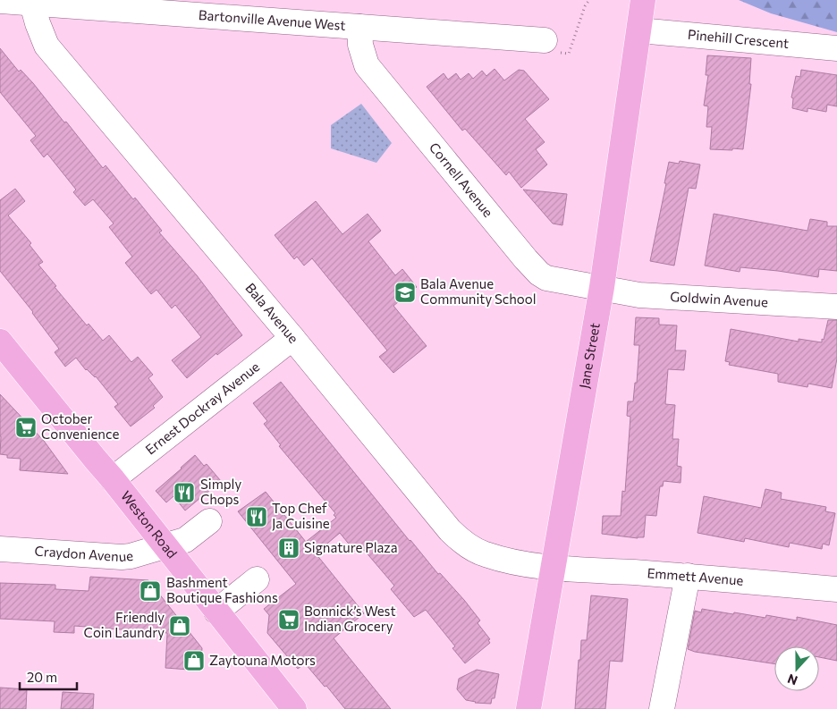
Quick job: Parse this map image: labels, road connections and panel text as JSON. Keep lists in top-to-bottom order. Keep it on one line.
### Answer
{"streets":{"main road":["Jane Street","Weston Road"],"street":["Bartonville Avenue West","Pinehill Crescent","Cornell Avenue","Goldwin Avenue","Bala Avenue","Ernest Dockray Avenue","Craydon Avenue","Emmett Avenue"]},"crossings":[["Bartonville Avenue West","Cornell Avenue"],["Bartonville Avenue West","Bala Avenue"],["Pinehill Crescent","Jane Street"],["Cornell Avenue","Goldwin Avenue"],["Cornell Avenue","Jane Street"],["Goldwin Avenue","Jane Street"],["Bala Avenue","Jane Street"],["Bala Avenue","Ernest Dockray Avenue"],["Bala Avenue","Emmett Avenue"],["Jane Street","Emmett Avenue"],["Ernest Dockray Avenue","Weston Road"],["Weston Road","Craydon Avenue"]],"places":{"school or university":["Bala Avenue Community School"],"supermarket":["October Convenience","Bonnick’s West Indian Grocery"],"restaurant":["Simply Chops","Top Chef Ja Cuisine"],"building":["Signature Plaza"],"shop":["Bashment Boutique Fashions","Friendly Coin Laundry","Zaytouna Motors"]},"scale_bar":"20 m","north":"bottom"}
